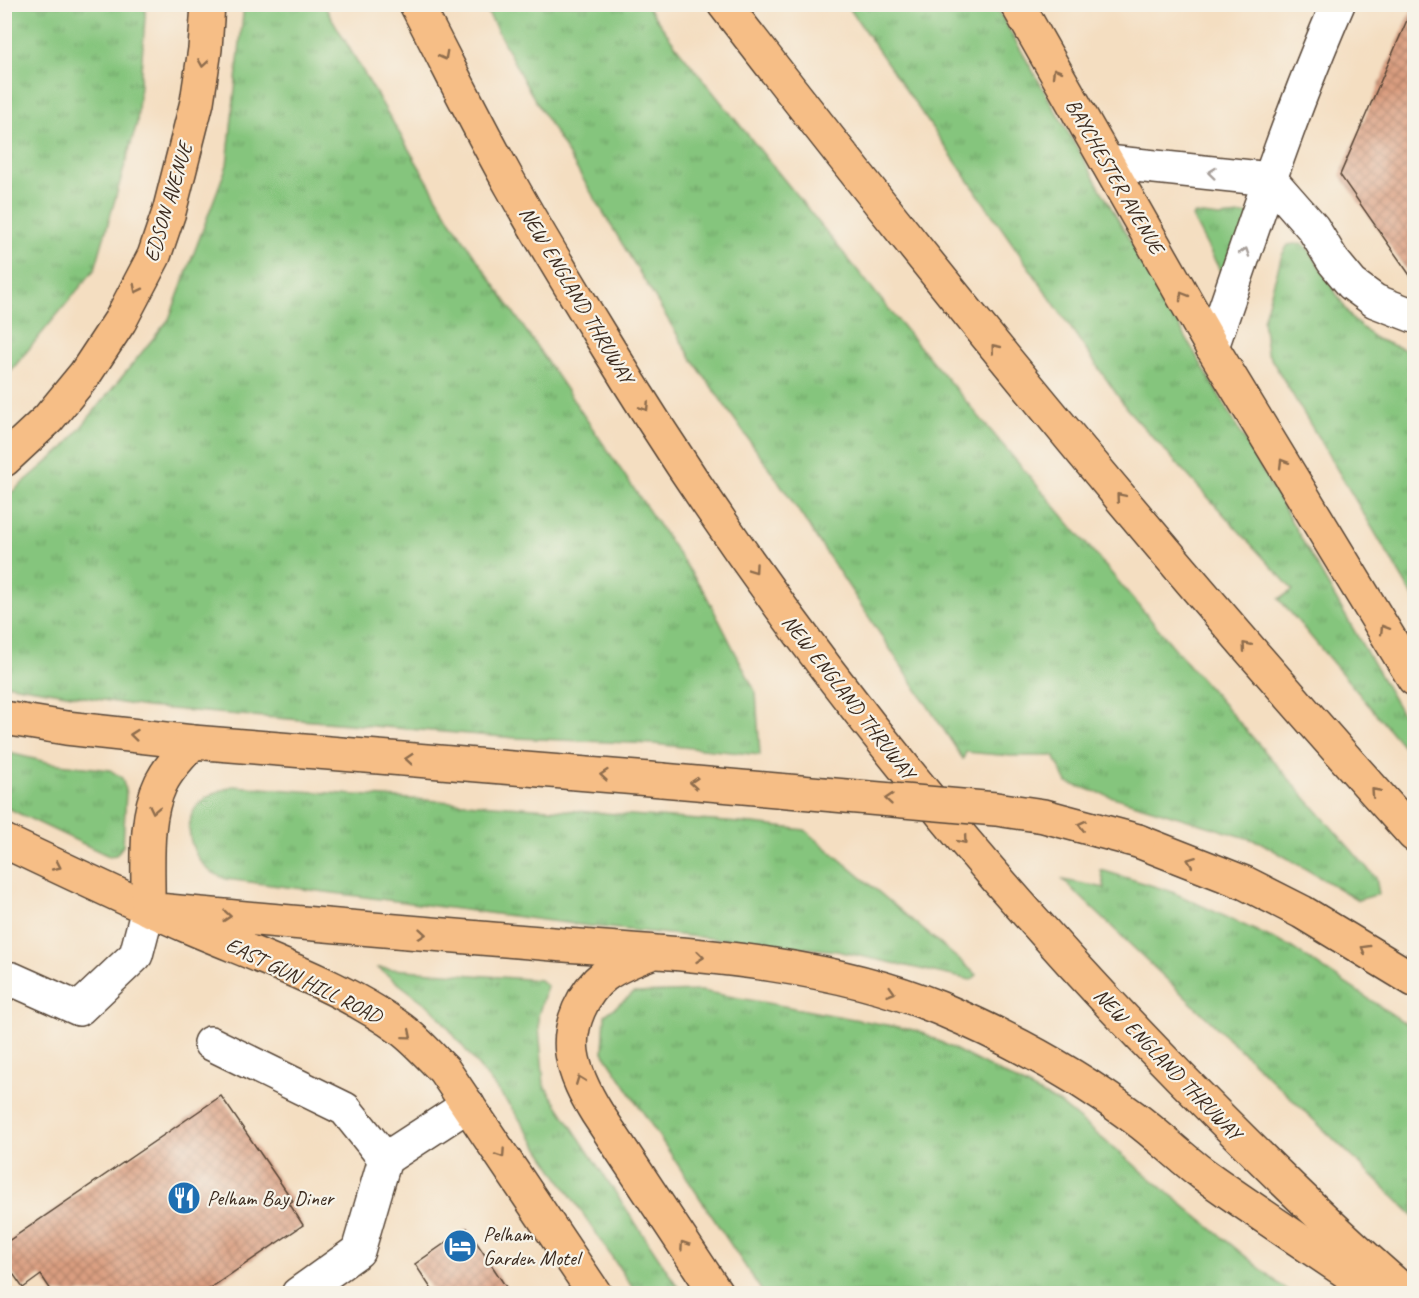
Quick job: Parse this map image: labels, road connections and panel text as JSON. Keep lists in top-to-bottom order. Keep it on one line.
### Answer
{"streets":{"main road":["BAYCHESTER AVENUE","EDSON AVENUE","NEW ENGLAND THRUWAY","EAST GUN HILL ROAD"]},"one_way":["EDSON AVENUE","NEW ENGLAND THRUWAY","EAST GUN HILL ROAD"],"places":{"restaurant":["Pelham Bay Diner"],"hotel":["Pelham Garden Motel"]}}
